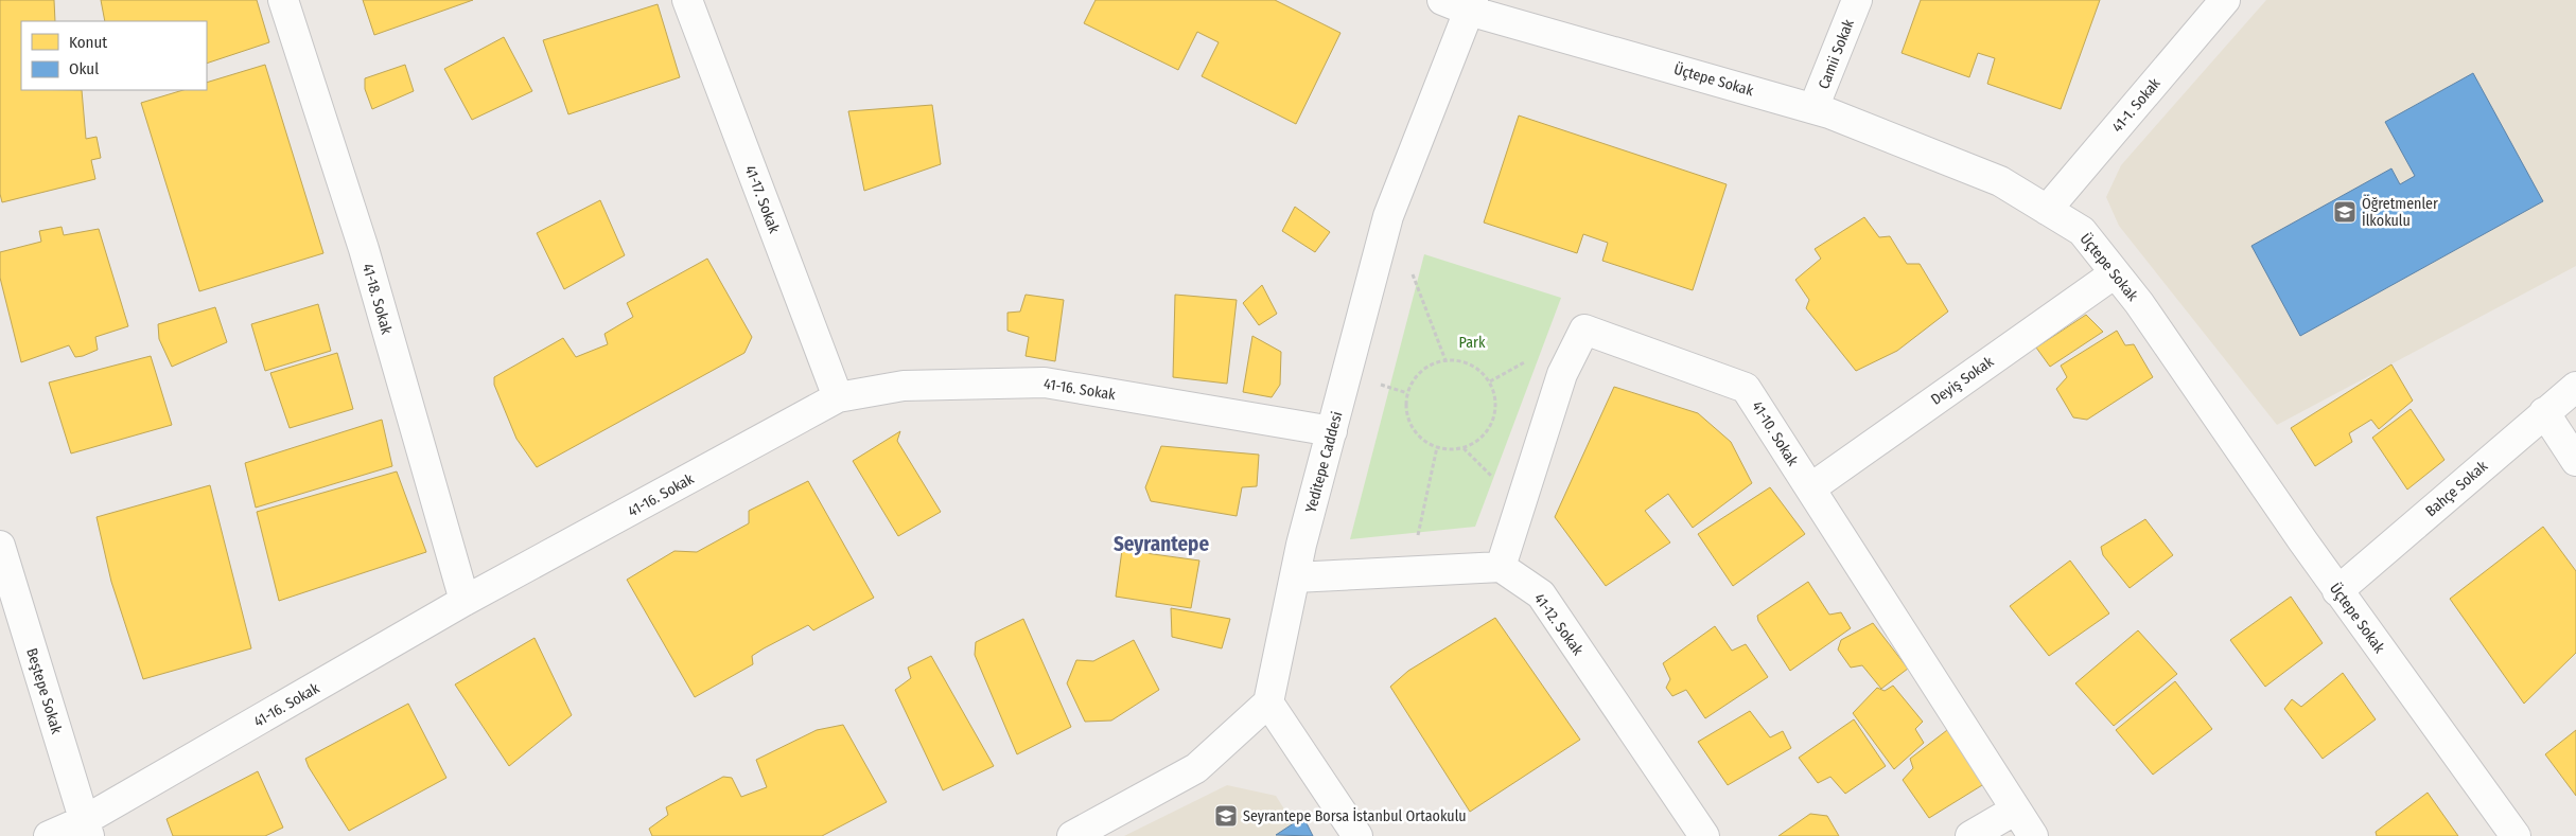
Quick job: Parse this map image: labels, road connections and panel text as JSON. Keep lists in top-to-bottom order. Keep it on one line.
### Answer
{"streets":{"street":["Camii Sokak","Üçtepe Sokak","41-1. Sokak","41-17. Sokak","41-18. Sokak","Deyiş Sokak","41-16. Sokak","41-10. Sokak","Yeditepe Caddesi","Bahçe Sokak","41-12. Sokak","Beştepe Sokak"]},"crossings":[["Camii Sokak","Üçtepe Sokak"],["Üçtepe Sokak","41-1. Sokak"],["Üçtepe Sokak","Deyiş Sokak"],["Üçtepe Sokak","Yeditepe Caddesi"],["Üçtepe Sokak","Bahçe Sokak"],["41-17. Sokak","41-16. Sokak"],["41-18. Sokak","41-16. Sokak"],["Deyiş Sokak","41-10. Sokak"],["41-16. Sokak","Yeditepe Caddesi"],["41-16. Sokak","Beştepe Sokak"],["41-10. Sokak","41-12. Sokak"]],"districts":["Seyrantepe"],"parks":["Park"],"places":{"school or university":["Öğretmenler İlkokulu","Seyrantepe Borsa İstanbul Ortaokulu"]},"legend":["Konut","Okul"]}
